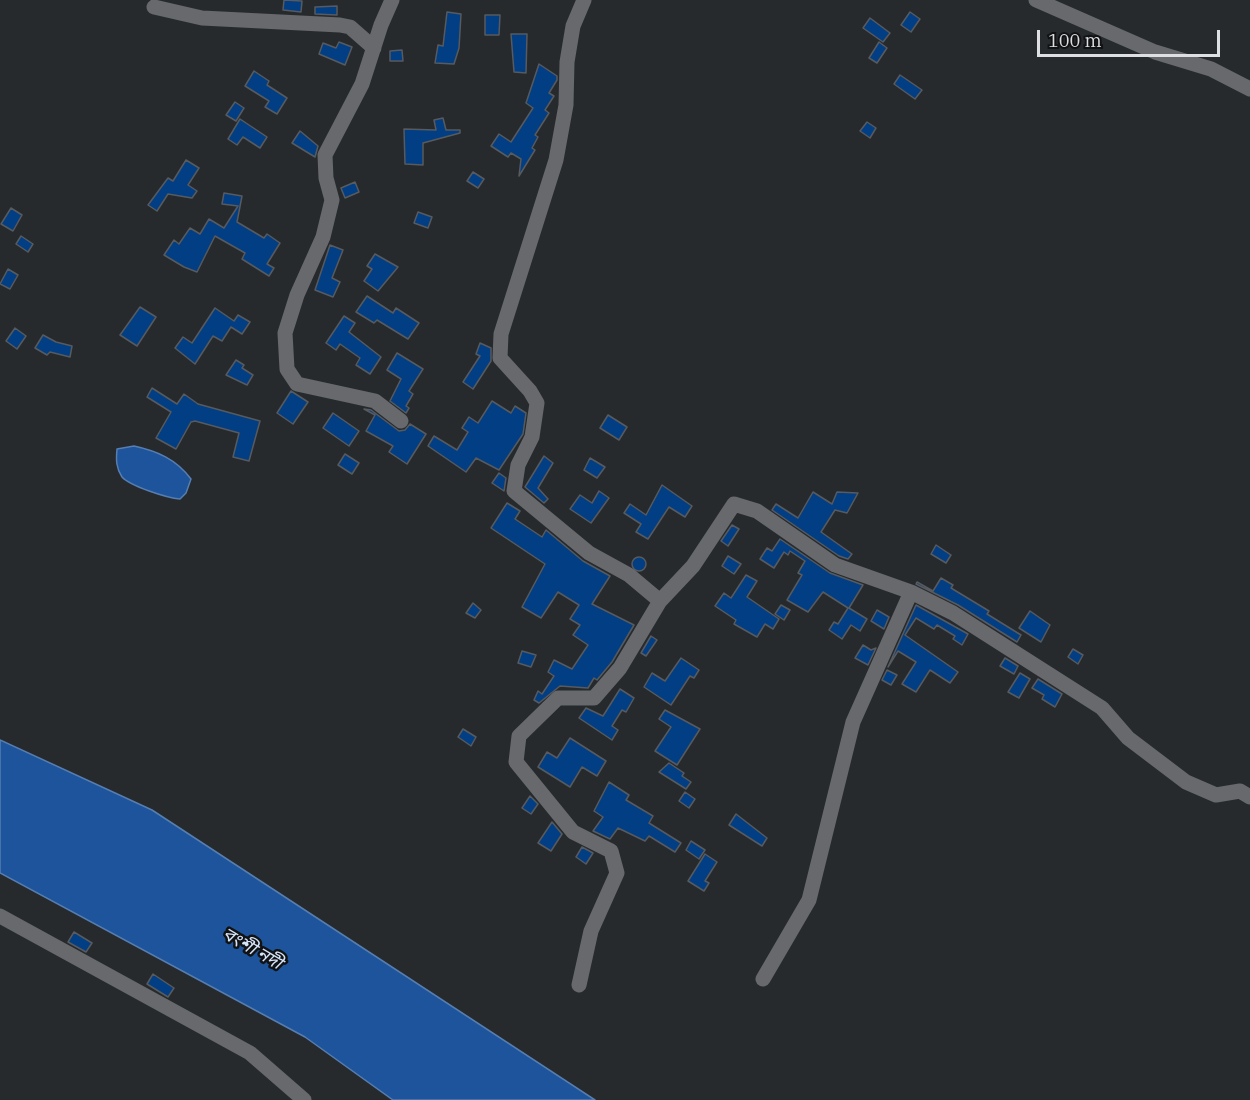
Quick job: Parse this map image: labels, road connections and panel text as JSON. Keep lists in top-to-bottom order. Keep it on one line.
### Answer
{"water":["বংশী নদী"],"scale_bar":"100 m"}
